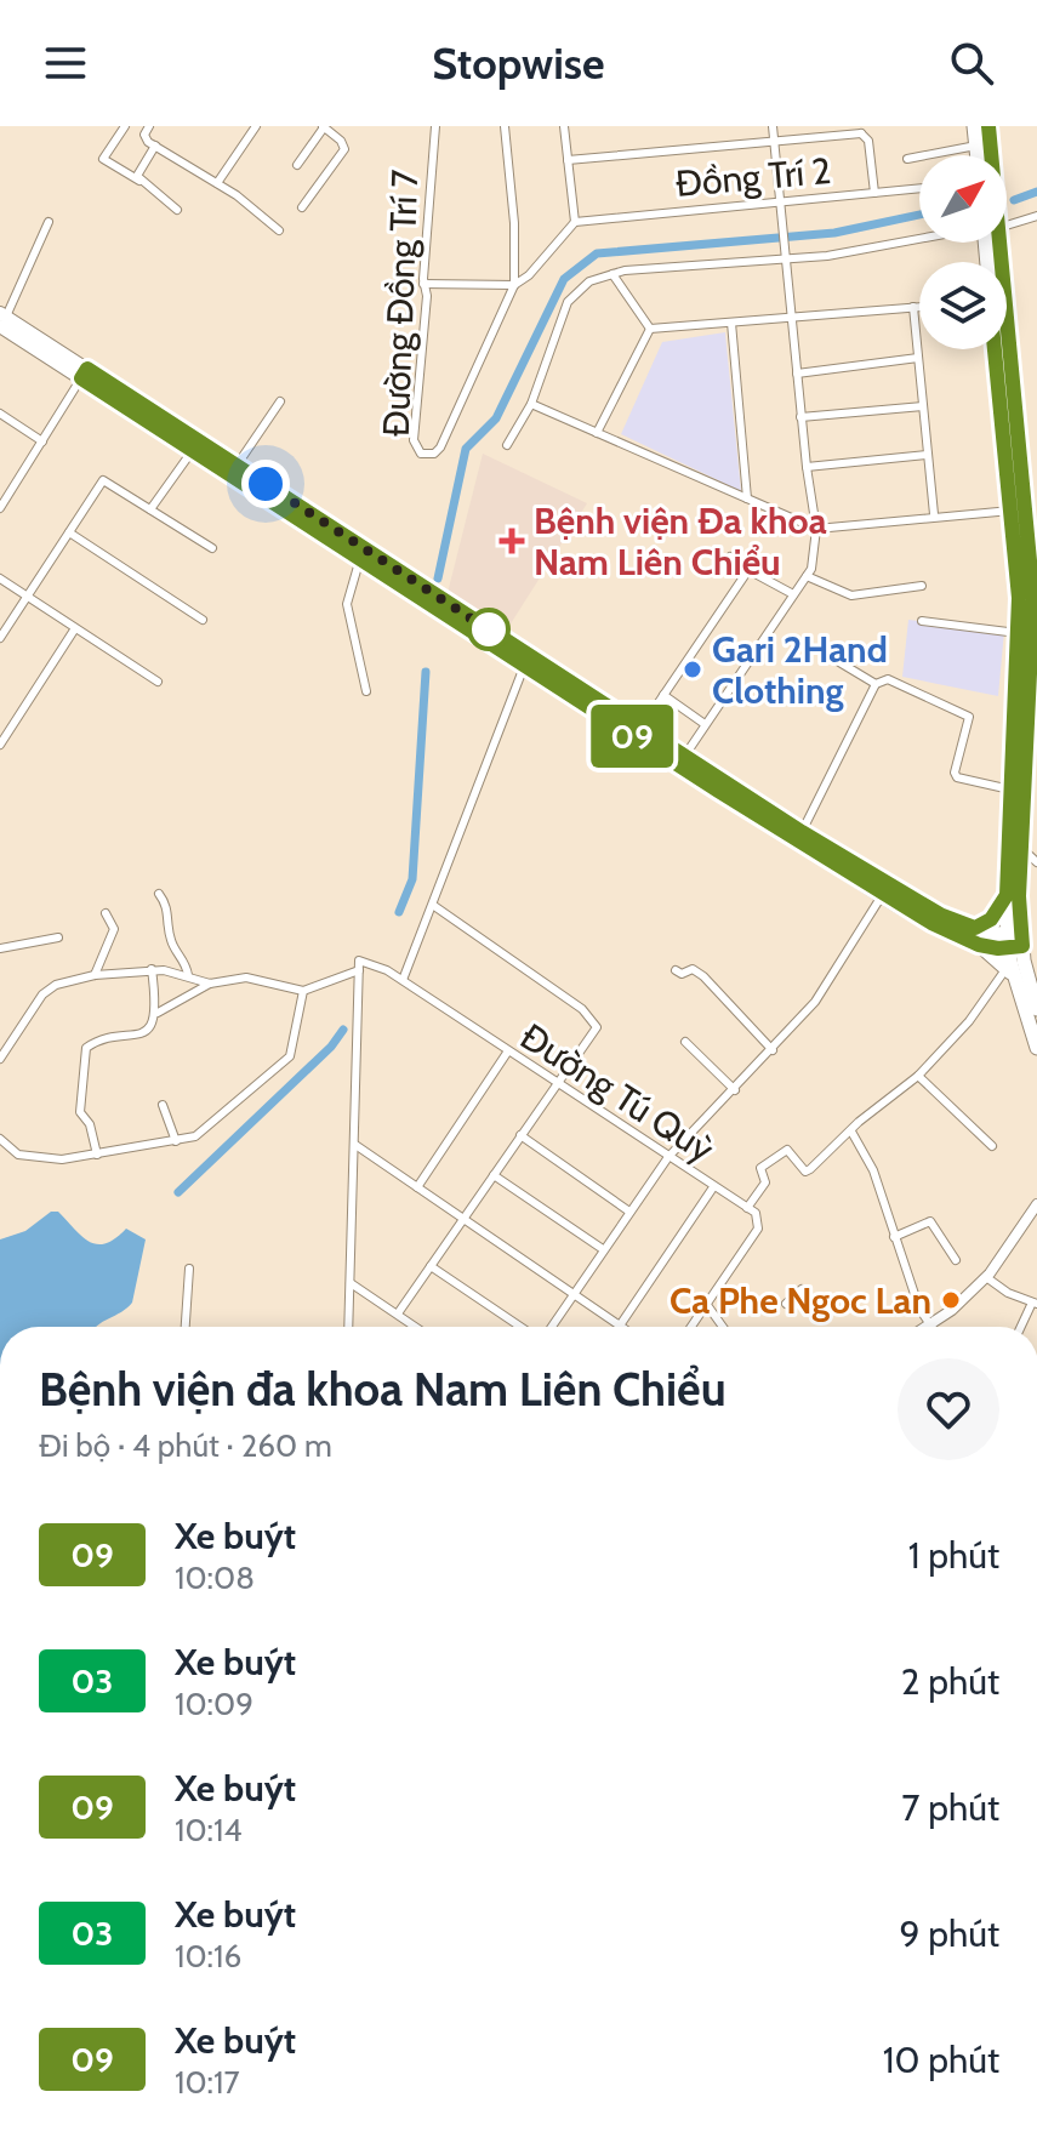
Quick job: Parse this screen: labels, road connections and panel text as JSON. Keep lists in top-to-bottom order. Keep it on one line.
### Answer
{"streets":{"street":["Đồng Trí 2","Đường Đồng Trí 7","Đường Tú Quỳ"]},"places":{"health":["Bệnh viện Đa khoa Nam Liên Chiểu"],"other":["Gari 2Hand Clothing","Ca Phe Ngoc Lan"]},"lines":["bus line 09"],"north":"top right","page":{"header":"Stopwise","on_map":"09","heading":["Bệnh viện đa khoa Nam Liên Chiểu","Đi bộ · 4 phút · 260 m"],"list":[{"mark":"09","name":"Xe buýt","note":"10:08","value":"1 phút"},{"mark":"03","name":"Xe buýt","note":"10:09","value":"2 phút"},{"mark":"09","name":"Xe buýt","note":"10:14","value":"7 phút"},{"mark":"03","name":"Xe buýt","note":"10:16","value":"9 phút"},{"mark":"09","name":"Xe buýt","note":"10:17","value":"10 phút"}]}}
